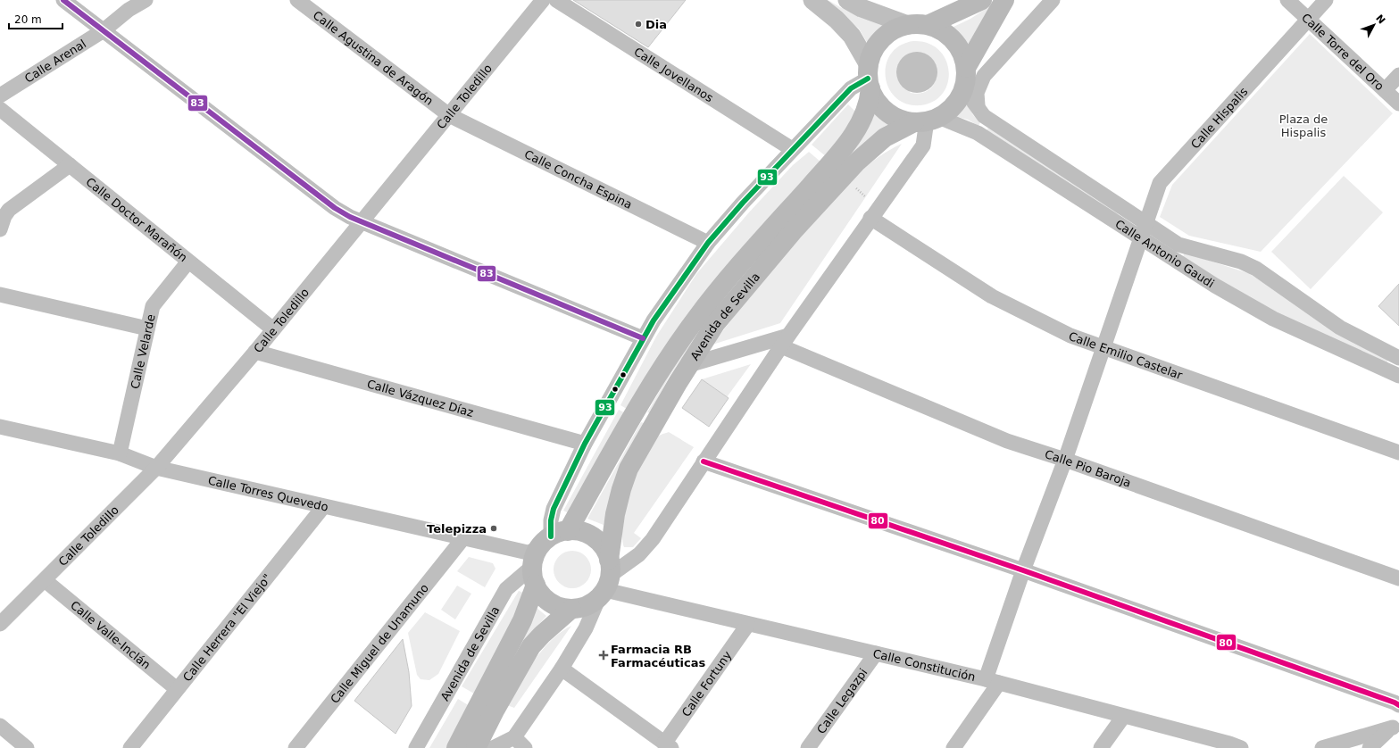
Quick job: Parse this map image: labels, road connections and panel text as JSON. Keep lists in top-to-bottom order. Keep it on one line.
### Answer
{"streets":{"main road":["Avenida de Sevilla"],"street":["Calle Torre del Oro","Calle Agustina de Aragón","Calle Arenal","Calle Jovellanos","Calle Toledillo","Calle Hispalis","Calle Concha Espina","Calle Doctor Marañón","Calle Antonio Gaudi","Calle Velarde","Calle Emilio Castelar","Calle Vázquez Díaz","Calle Pio Baroja","Calle Torres Quevedo","Calle Herrera \"El Viejo\"","Calle Valle-Inclán","Calle Miguel de Unamuno","Calle Constitución","Calle Fortuny","Calle Legazpi"]},"crossings":[["Calle Torre del Oro","Calle Hispalis"],["Calle Agustina de Aragón","Calle Toledillo"],["Calle Agustina de Aragón","Calle Concha Espina"],["Calle Jovellanos","Avenida de Sevilla"],["Calle Toledillo","Calle Concha Espina"],["Calle Toledillo","Calle Doctor Marañón"],["Calle Toledillo","Calle Vázquez Díaz"],["Calle Toledillo","Calle Torres Quevedo"],["Calle Toledillo","Calle Valle-Inclán"],["Calle Hispalis","Calle Antonio Gaudi"],["Calle Hispalis","Calle Emilio Castelar"],["Calle Hispalis","Calle Pio Baroja"],["Calle Hispalis","Calle Constitución"],["Calle Concha Espina","Avenida de Sevilla"],["Calle Doctor Marañón","Calle Velarde"],["Calle Antonio Gaudi","Avenida de Sevilla"],["Avenida de Sevilla","Calle Vázquez Díaz"],["Avenida de Sevilla","Calle Torres Quevedo"],["Avenida de Sevilla","Calle Constitución"],["Calle Velarde","Calle Torres Quevedo"],["Calle Torres Quevedo","Calle Herrera \"El Viejo\""],["Calle Torres Quevedo","Calle Miguel de Unamuno"],["Calle Torres Quevedo","Calle Constitución"],["Calle Herrera \"El Viejo\"","Calle Valle-Inclán"],["Calle Constitución","Calle Fortuny"],["Calle Constitución","Calle Legazpi"]],"parks":["Plaza de Hispalis"],"places":{"other":["Dia","Telepizza"],"health":["Farmacia RB Farmacéuticas"]},"lines":["transit line 83","transit line 93","transit line 80"],"scale_bar":"20 m","north":"top right"}
